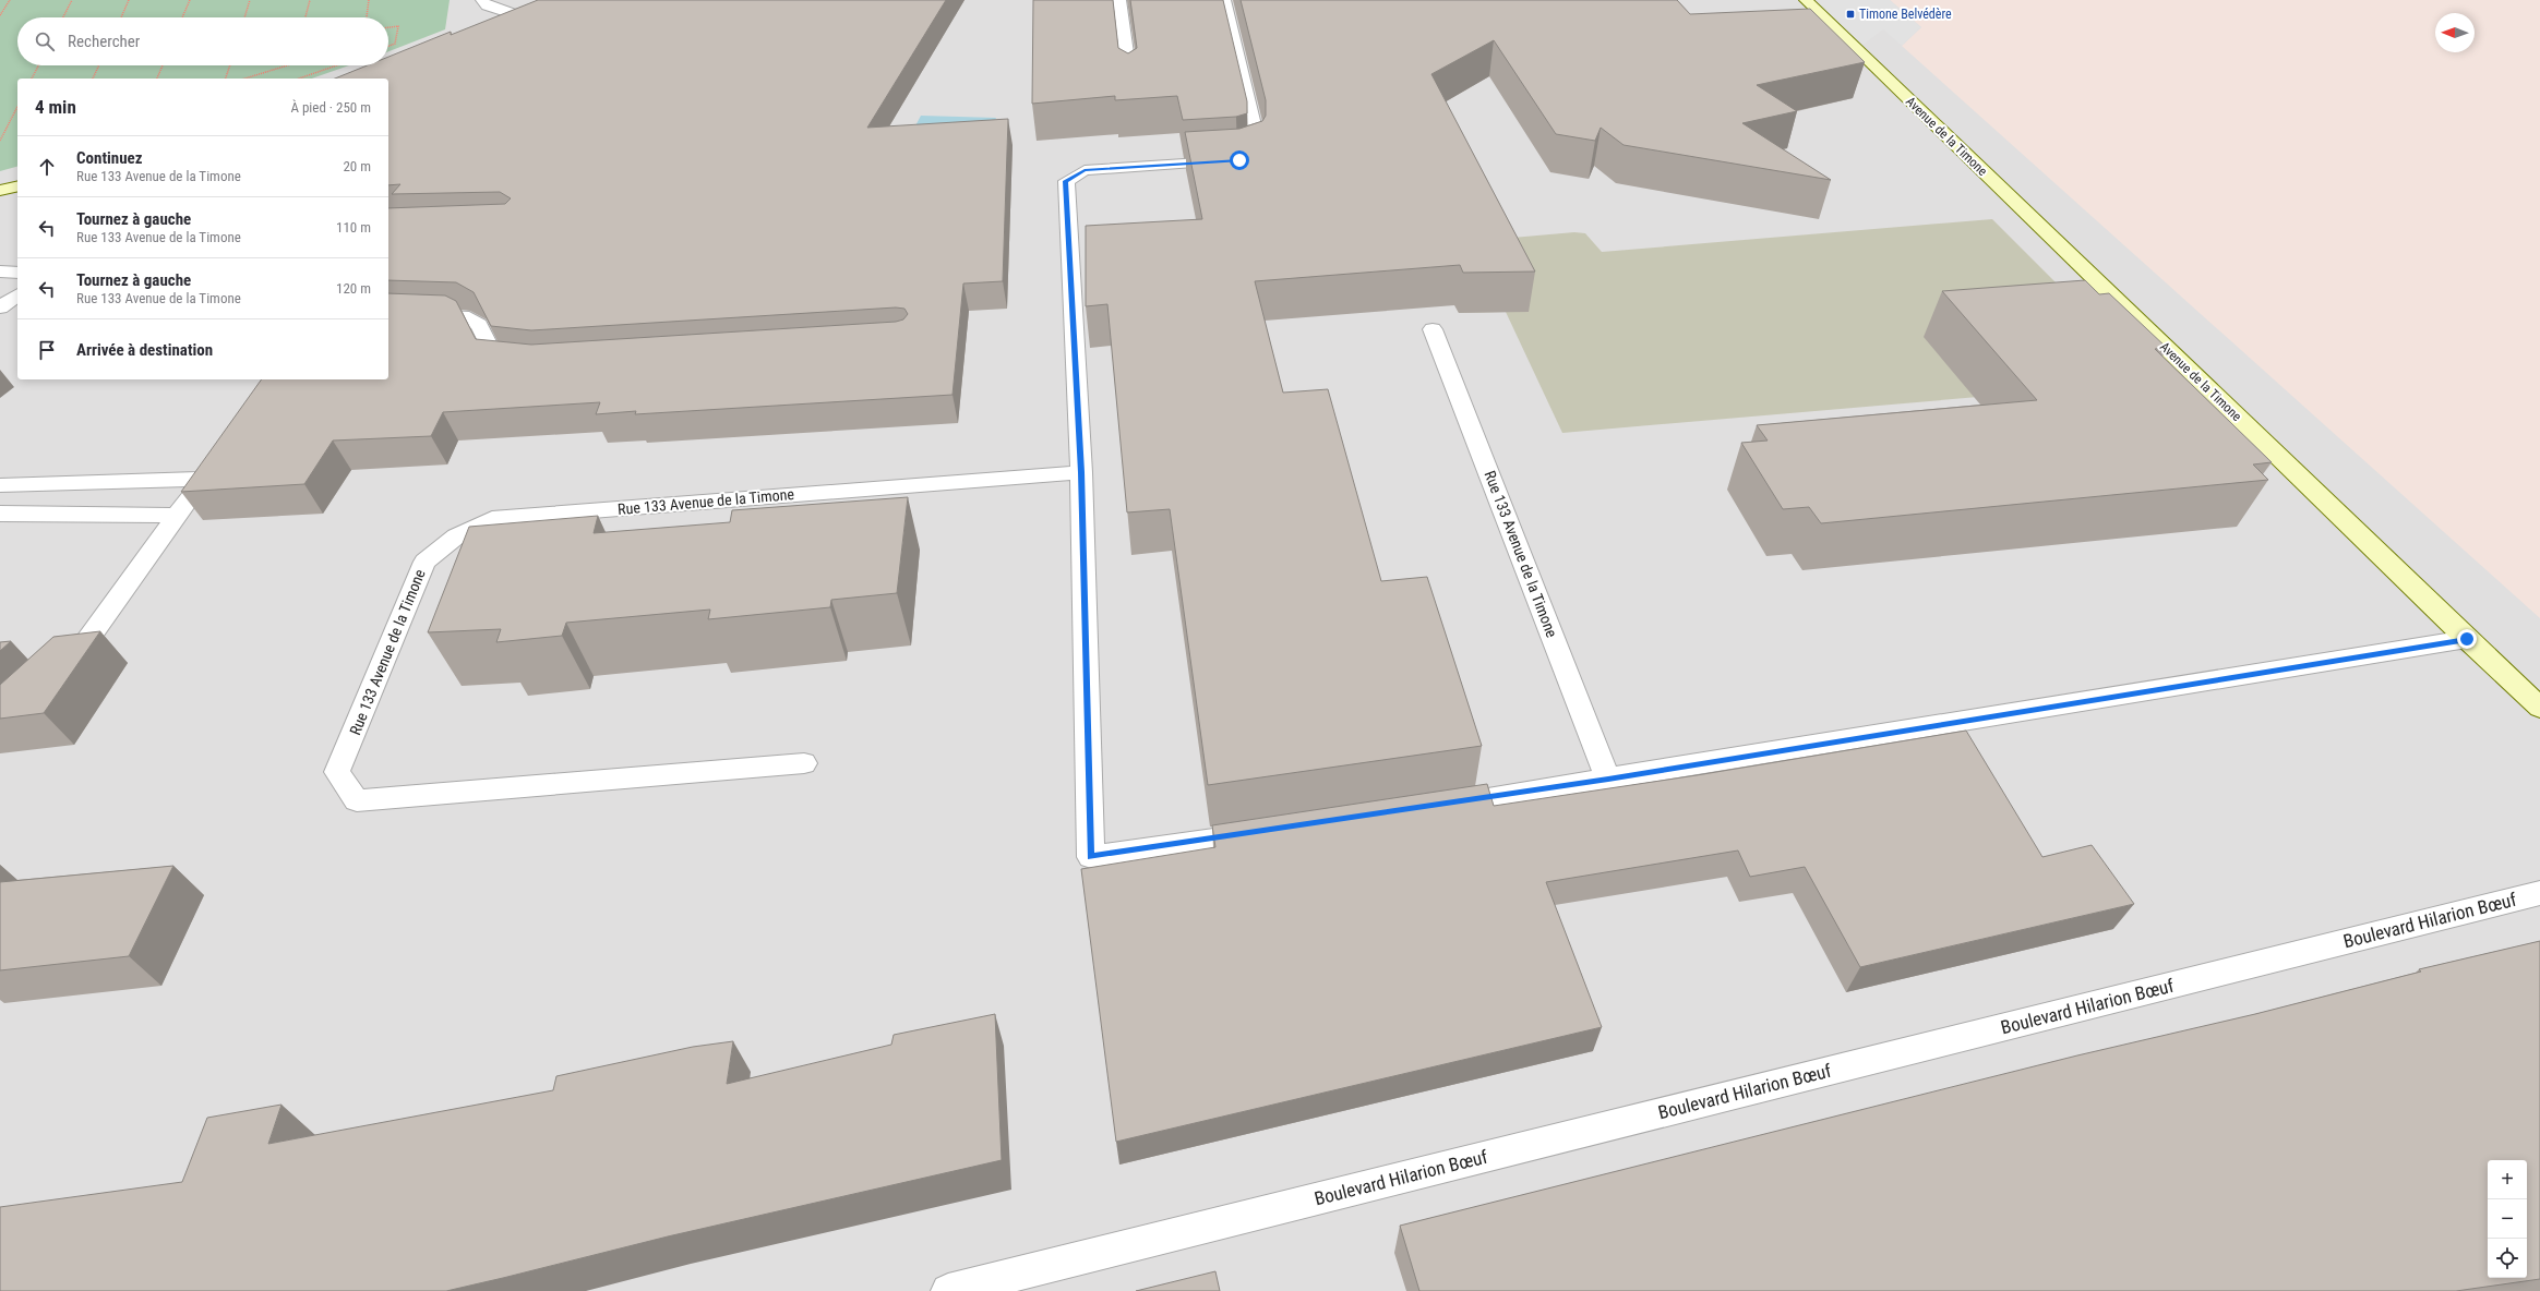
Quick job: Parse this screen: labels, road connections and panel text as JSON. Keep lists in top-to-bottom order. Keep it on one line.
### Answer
{"streets":{"street":["Avenue de la Timone","Rue 133 Avenue de la Timone","Boulevard Hilarion Bœuf"]},"places":{"transit":["Timone Belvédère"]},"north":"left","page":{"search":"Rechercher","heading":["4 min","À pied · 250 m"],"list":[["Continuez","Rue 133 Avenue de la Timone","20 m"],["Tournez à gauche","Rue 133 Avenue de la Timone","110 m"],["Tournez à gauche","Rue 133 Avenue de la Timone","120 m"],"Arrivée à destination"],"map_buttons":["+","−"]}}
